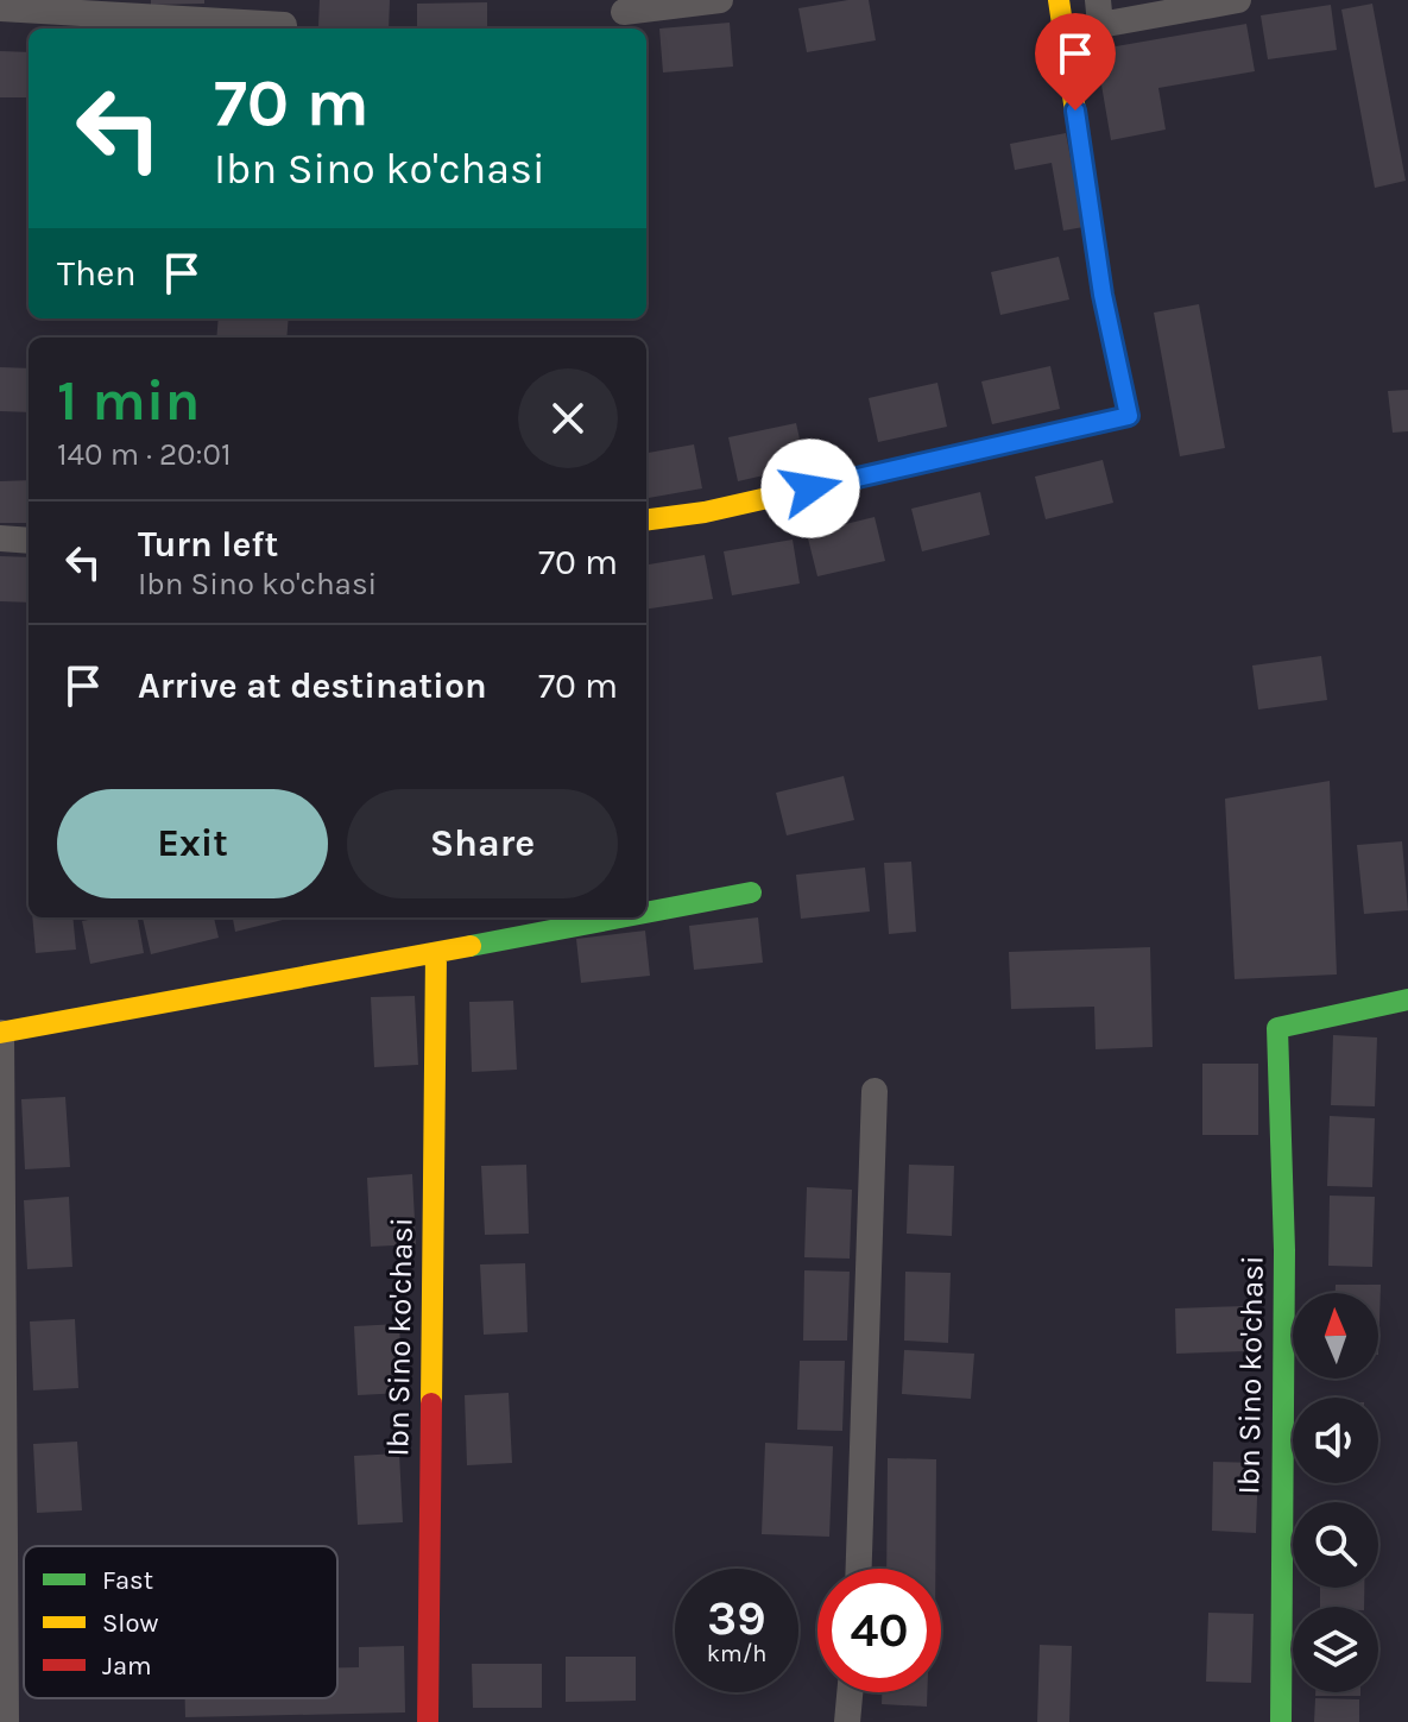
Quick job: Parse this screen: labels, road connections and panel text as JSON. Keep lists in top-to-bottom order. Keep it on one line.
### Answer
{"streets":{"street":["Ibn Sino ko'chasi"]},"legend":["Fast","Slow","Jam"],"north":"top","page":{"turn":["70 m","Ibn Sino ko'chasi"],"then":"Then","heading":["1 min","140 m · 20:01"],"list":[{"name":"Turn left","note":"Ibn Sino ko'chasi","value":"70 m"},{"name":"Arrive at destination","value":"70 m"}],"buttons":["Exit","Share"],"speed":"39 km/h","limit":"40"}}
